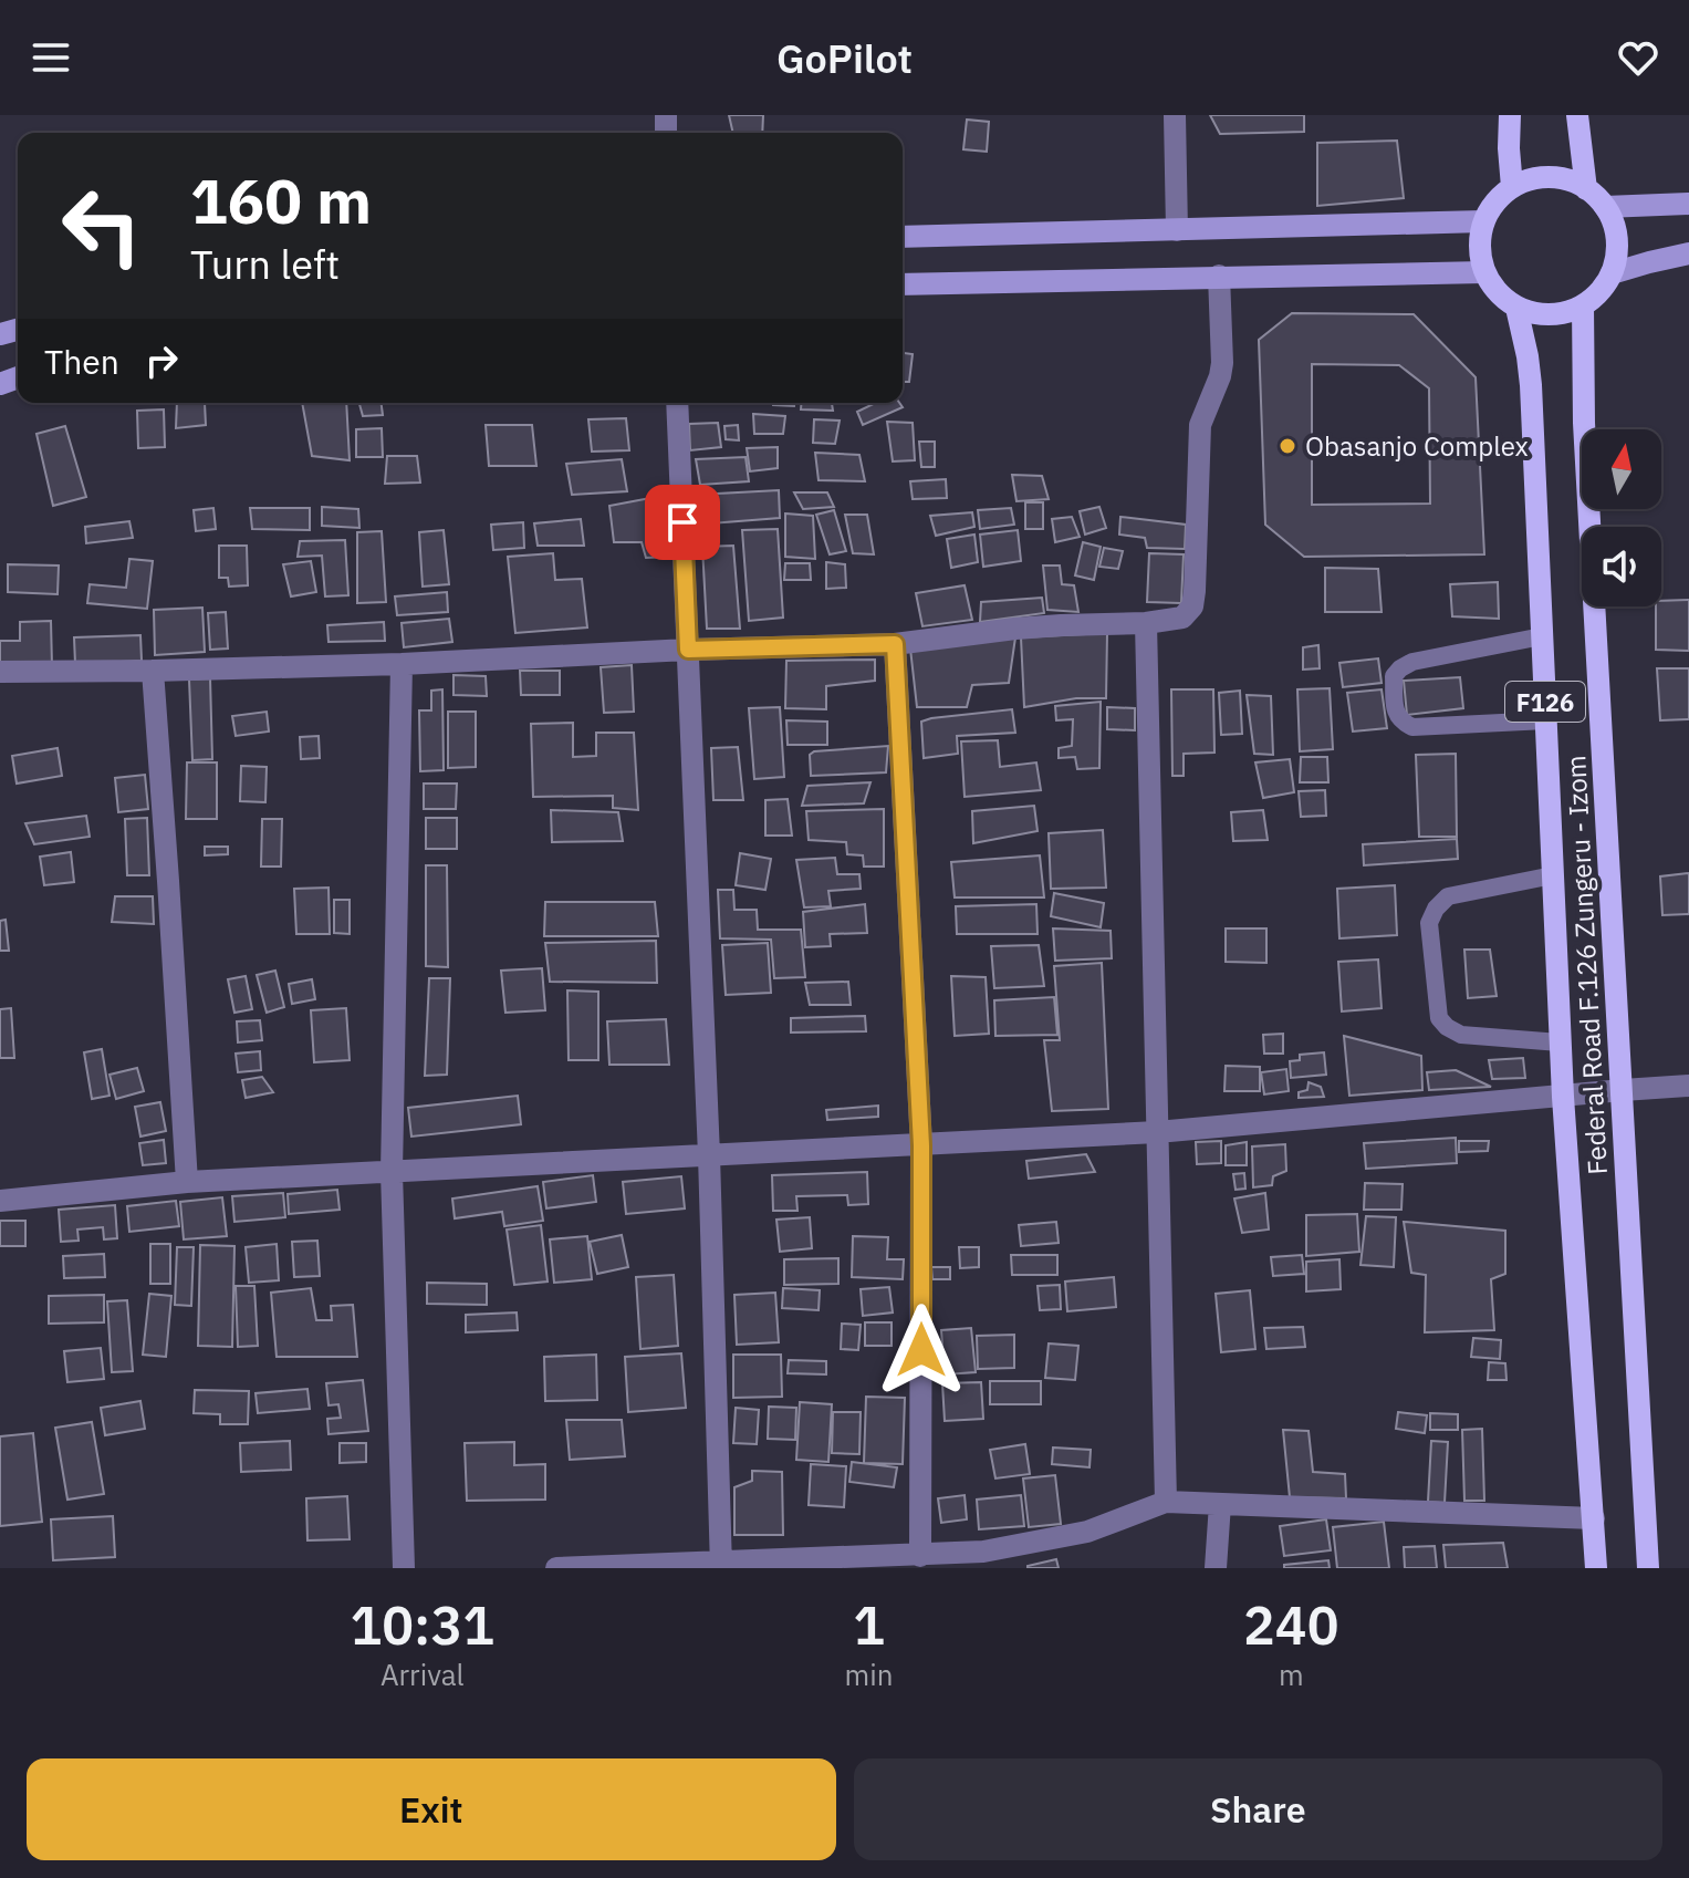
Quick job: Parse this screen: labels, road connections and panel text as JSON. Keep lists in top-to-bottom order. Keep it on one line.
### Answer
{"streets":{"main road":["F126","Federal Road F.126 Zungeru - Izom"]},"places":["Obasanjo Complex"],"north":"top","page":{"header":"GoPilot","turn":["160 m","Turn left"],"then":"Then","eta":["10:31","Arrival","1","min","240","m"],"buttons":["Exit","Share"]}}
